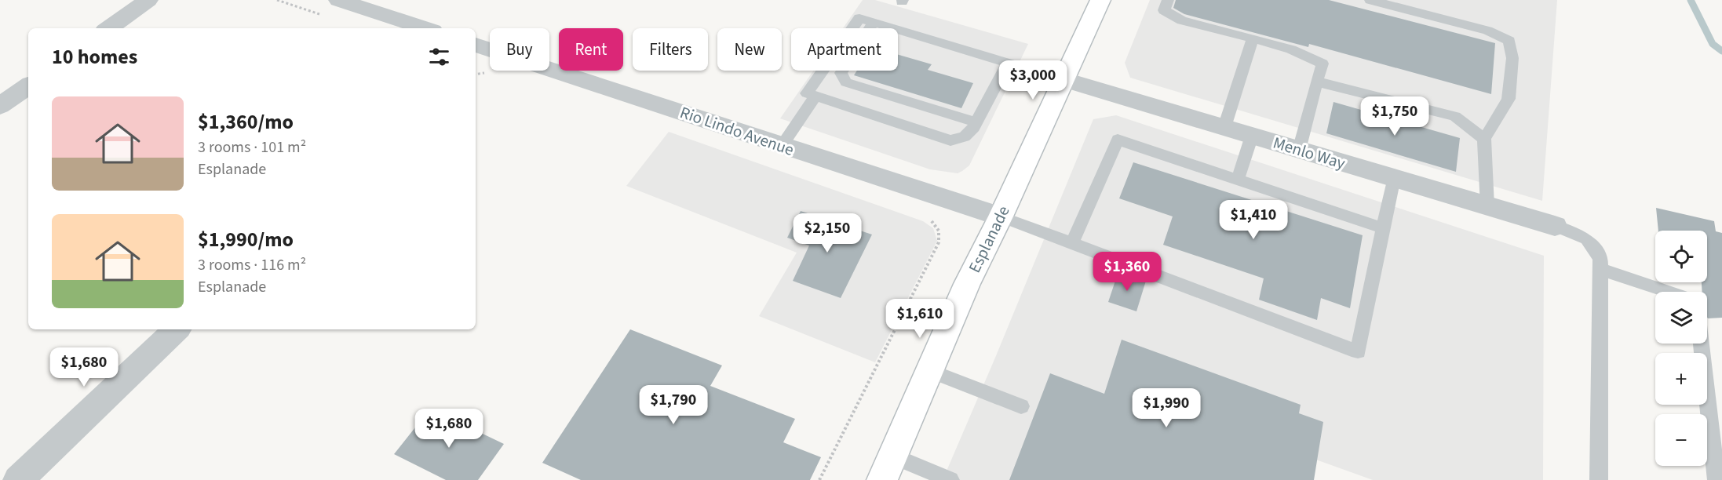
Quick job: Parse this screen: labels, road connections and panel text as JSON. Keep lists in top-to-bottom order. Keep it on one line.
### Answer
{"streets":{"main road":["Esplanade"],"street":["Rio Lindo Avenue","Menlo Way"]},"crossings":[["Rio Lindo Avenue","Esplanade"],["Menlo Way","Esplanade"]],"page":{"chip":["Buy","Rent","Filters","New","Apartment"],"heading":"10 homes","price":["$3,000","$1,750","$1,410","$2,150","$1,360","$1,610","$1,680","$1,790","$1,990","$1,680"],"list":[{"name":"$1,360/mo","note":"3 rooms · 101 m² · Esplanade"},{"name":"$1,990/mo","note":"3 rooms · 116 m² · Esplanade"}],"map_buttons":["+","−"]}}
